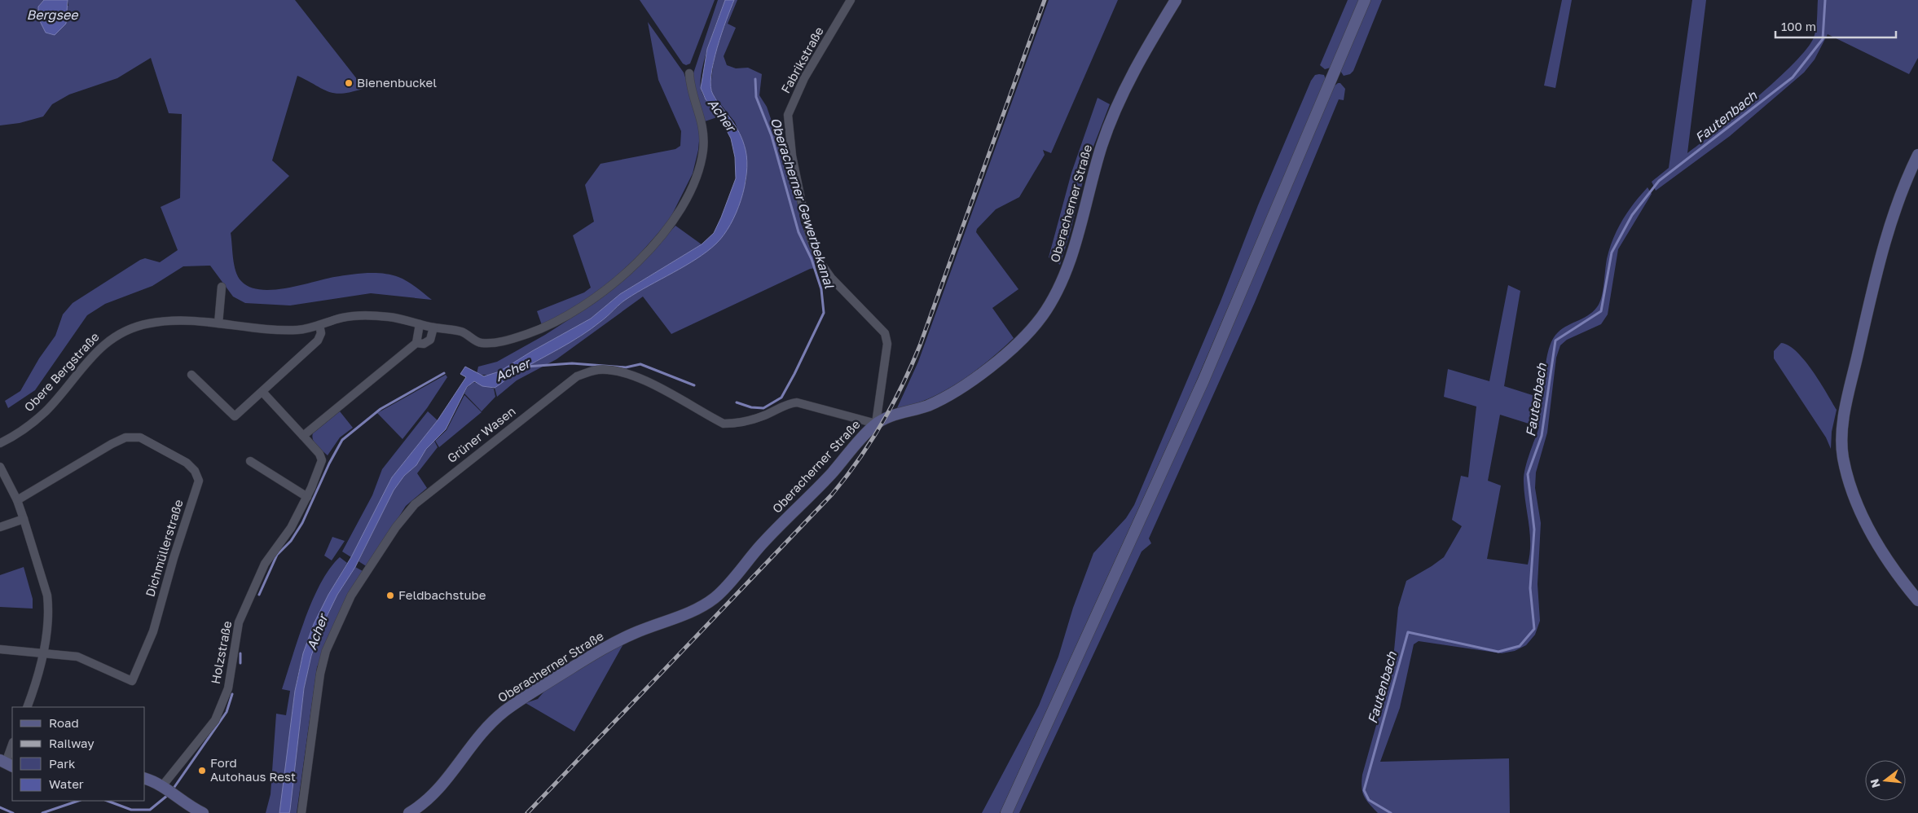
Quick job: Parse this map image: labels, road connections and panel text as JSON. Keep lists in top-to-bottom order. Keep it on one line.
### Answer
{"streets":{"street":["Fabrikstraße","Oberacherner Straße","Obere Bergstraße","Grüner Wasen","Dichmüllerstraße","Holzstraße"]},"crossings":[["Fabrikstraße","Oberacherner Straße"],["Fabrikstraße","Grüner Wasen"],["Oberacherner Straße","Grüner Wasen"]],"water":["Bergsee","Acher","Fautenbach","Oberacherner Gewerbekanal"],"places":["Bienenbuckel","Feldbachstube","Ford Autohaus Rest"],"legend":["Road","Railway","Park","Water"],"scale_bar":"100 m","north":"left"}
